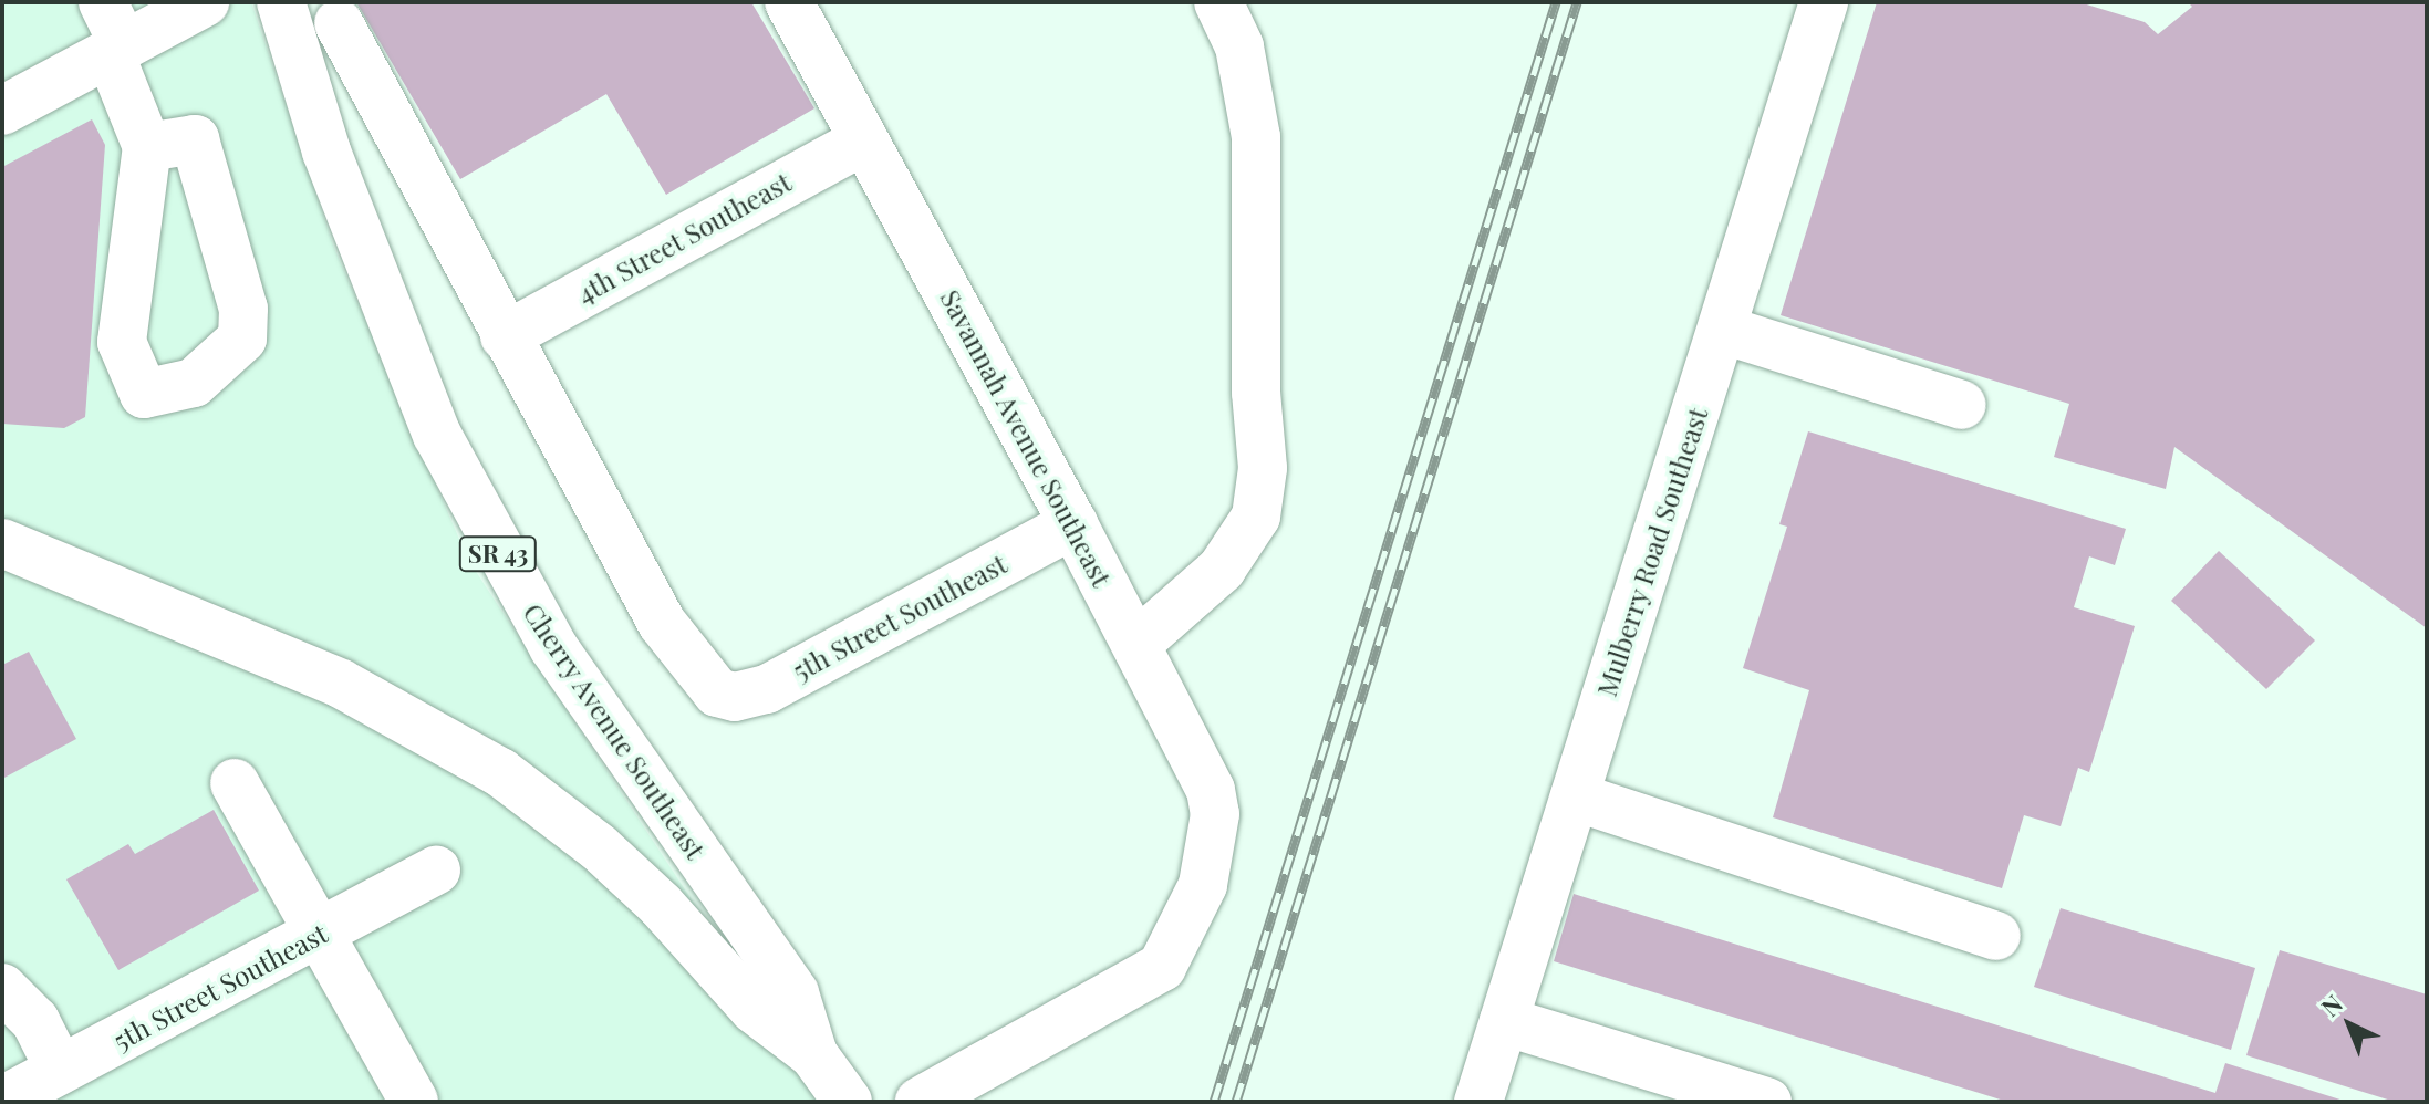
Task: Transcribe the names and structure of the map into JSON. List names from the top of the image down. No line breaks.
{"streets":{"street":["4th Street Southeast","Savannah Avenue Southeast","Mulberry Road Southeast","SR 43","5th Street Southeast","Cherry Avenue Southeast"]},"crossings":[["4th Street Southeast","Savannah Avenue Southeast"],["4th Street Southeast","5th Street Southeast"],["Savannah Avenue Southeast","5th Street Southeast"]],"north":"top left"}
